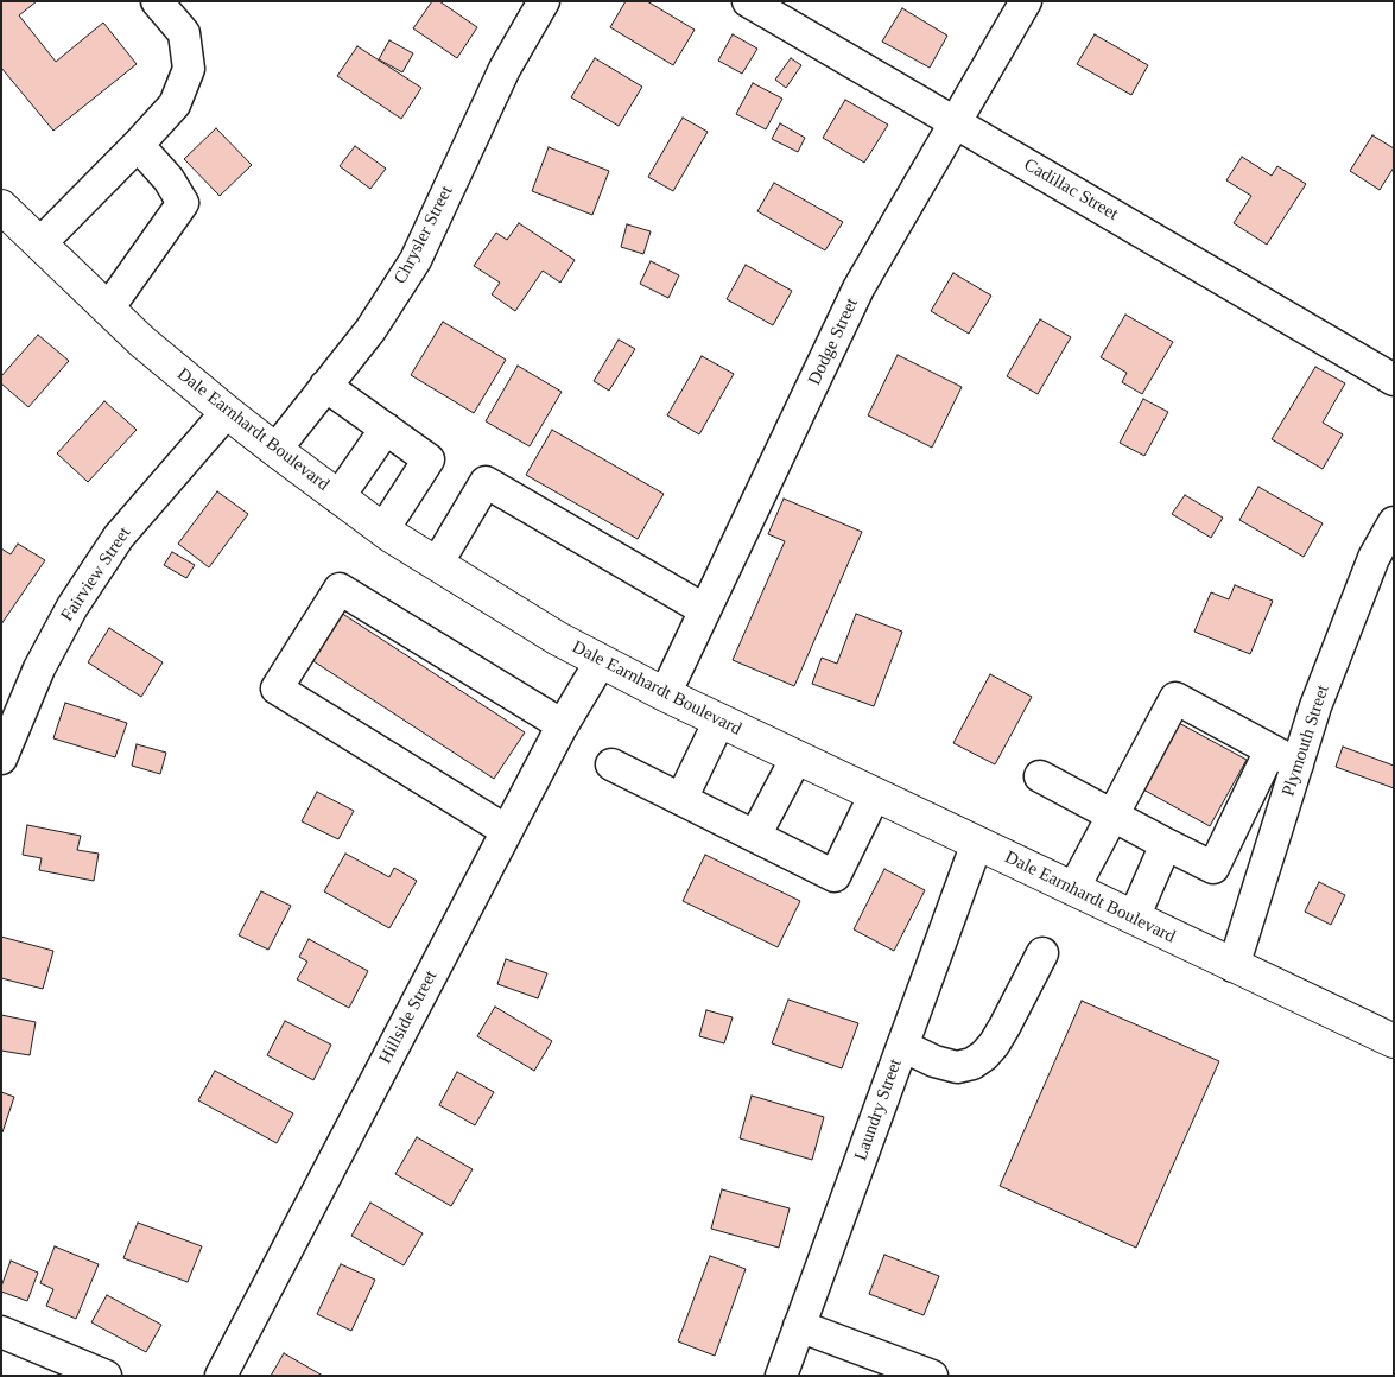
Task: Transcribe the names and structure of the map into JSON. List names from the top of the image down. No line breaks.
{"streets":{"main road":["Dale Earnhardt Boulevard"],"street":["Cadillac Street","Chrysler Street","Dodge Street","Fairview Street","Plymouth Street","Hillside Street","Laundry Street"]},"crossings":[["Cadillac Street","Dodge Street"],["Chrysler Street","Dale Earnhardt Boulevard"],["Dodge Street","Dale Earnhardt Boulevard"],["Dale Earnhardt Boulevard","Fairview Street"],["Dale Earnhardt Boulevard","Plymouth Street"],["Dale Earnhardt Boulevard","Hillside Street"],["Dale Earnhardt Boulevard","Laundry Street"]]}
